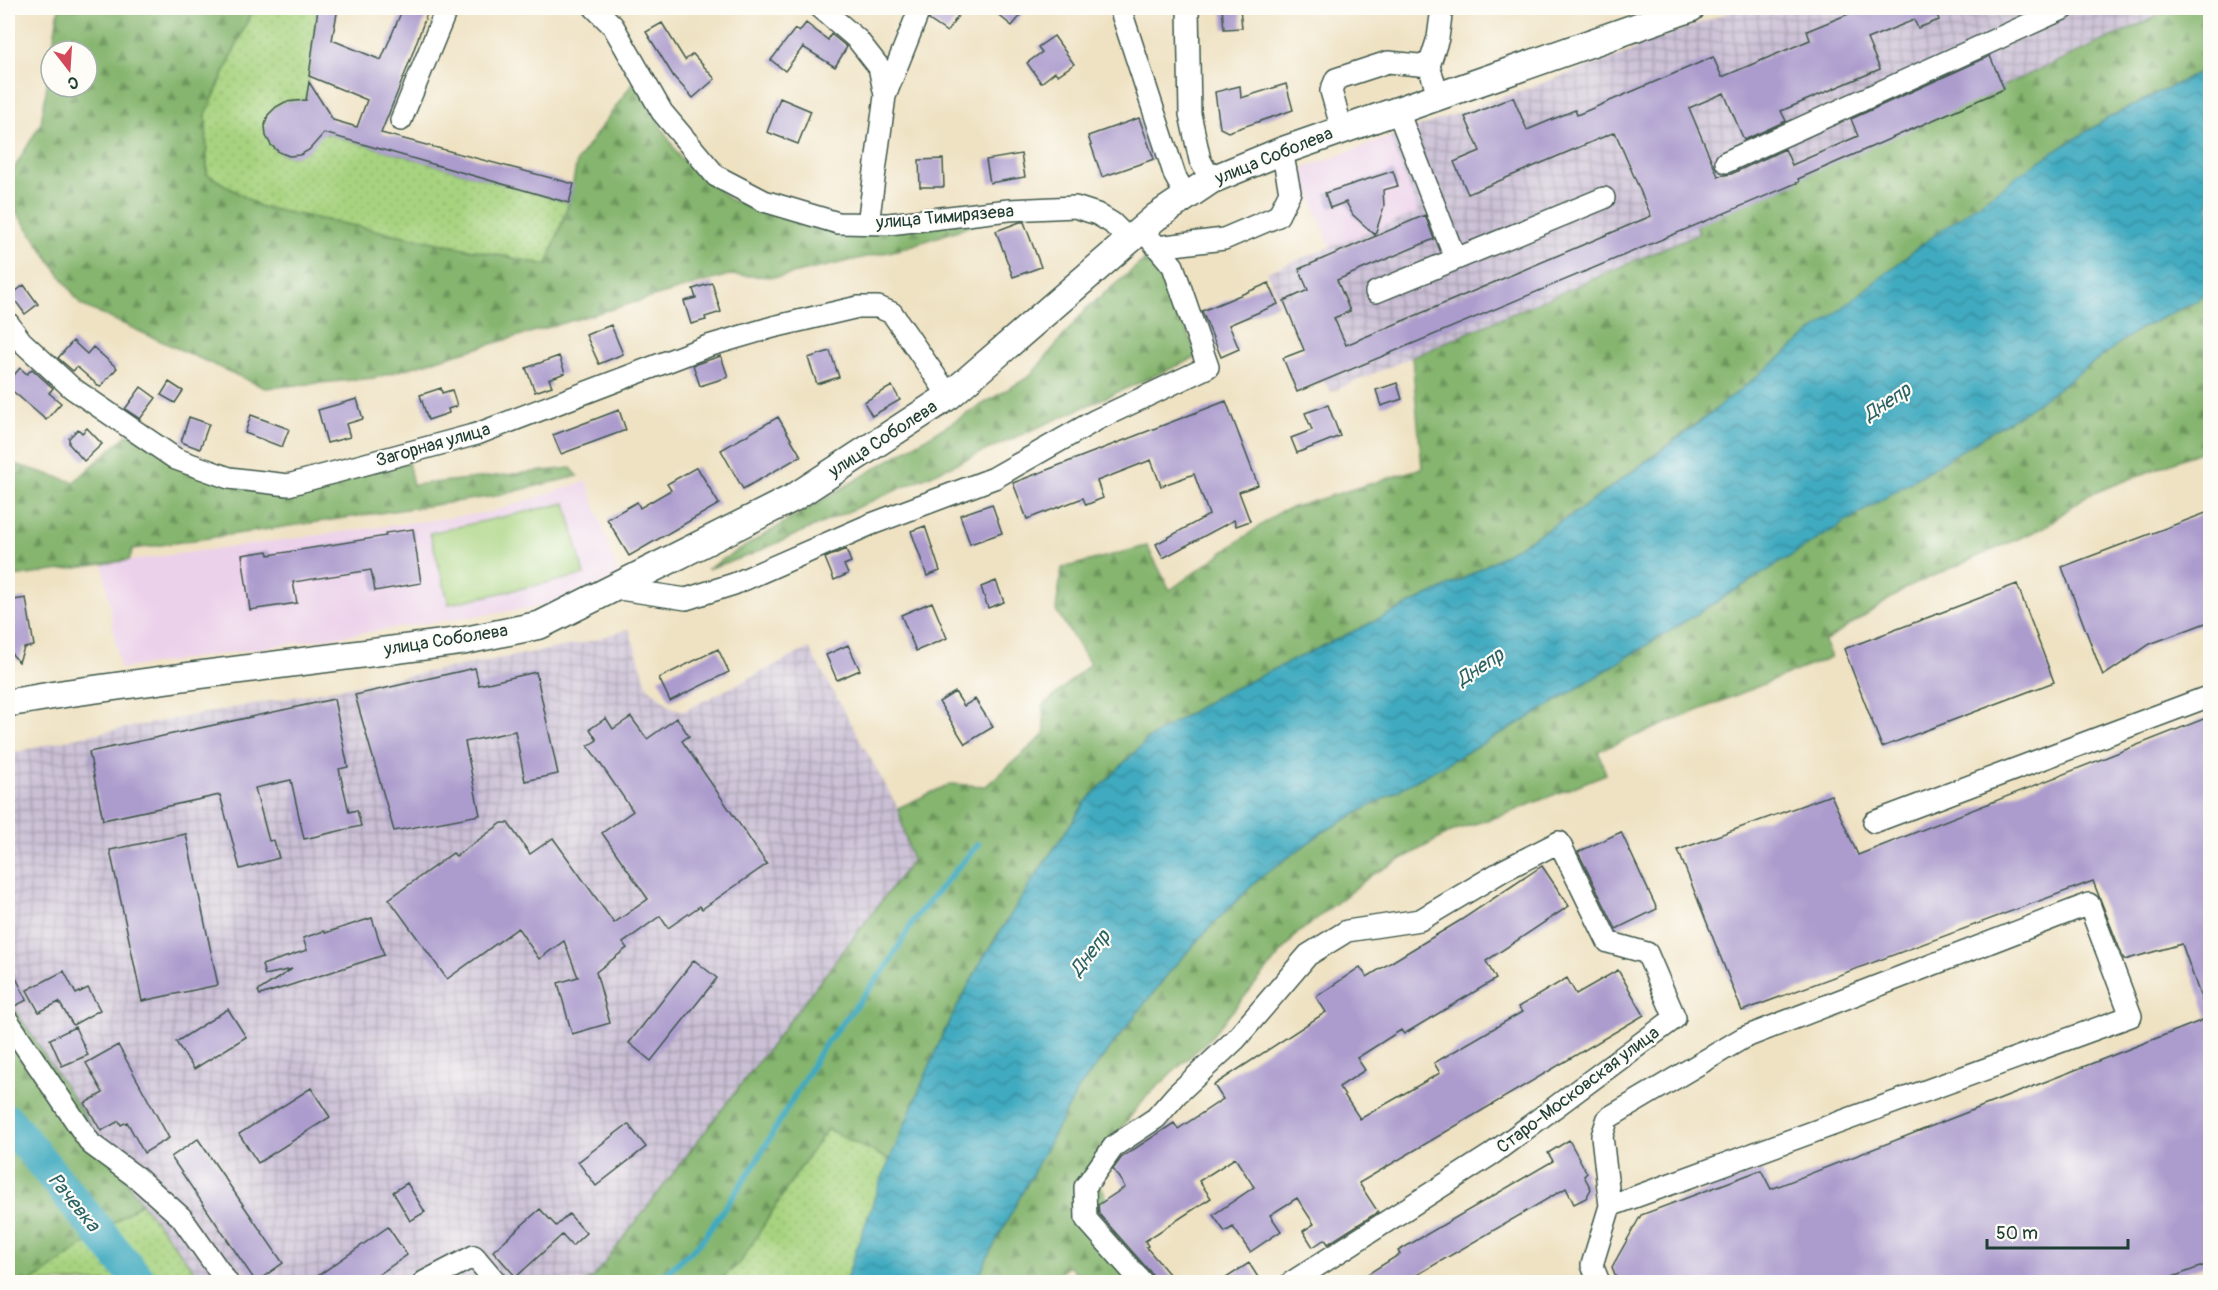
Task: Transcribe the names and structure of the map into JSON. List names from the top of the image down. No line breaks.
{"streets":{"main road":["улица Соболева"],"street":["улица Тимирязева","Загорная улица","Старо-Московская улица"]},"crossings":[["улица Соболева","улица Тимирязева"],["улица Соболева","Загорная улица"]],"water":["Днепр","Рачевка"],"scale_bar":"50 m","north":"bottom"}
